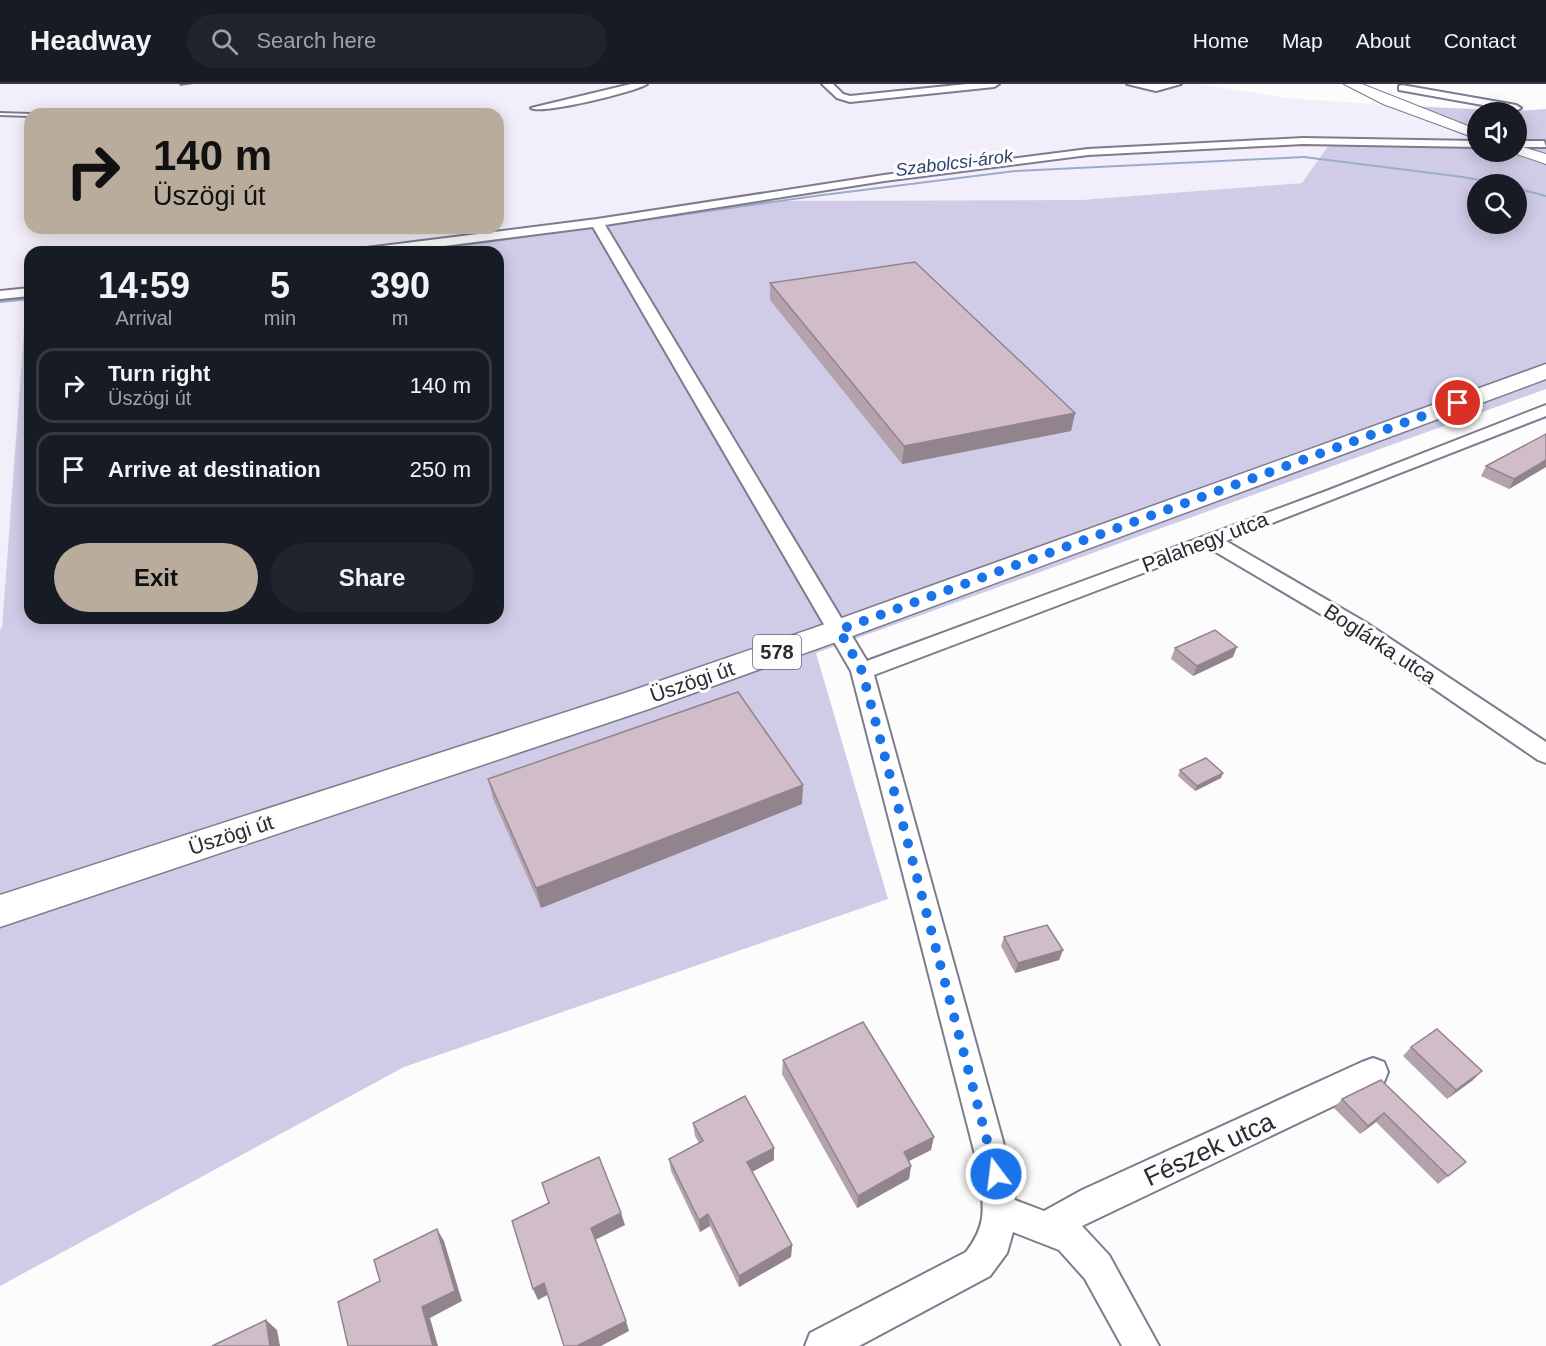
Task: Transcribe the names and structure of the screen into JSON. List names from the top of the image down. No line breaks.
{"streets":{"main road":["578","Üszögi út"],"street":["Palahegy utca","Boglárka utca","Fészek utca"]},"crossings":[["Palahegy utca","Boglárka utca"]],"water":["Szabolcsi-árok"],"page":{"header":"Headway","search":"Search here","nav":["Home","Map","About","Contact"],"turn":["140 m","Üszögi út"],"eta":["14:59","Arrival","5","min","390","m"],"list":[{"name":"Turn right","note":"Üszögi út","value":"140 m"},{"name":"Arrive at destination","value":"250 m"}],"buttons":["Exit","Share"]}}
